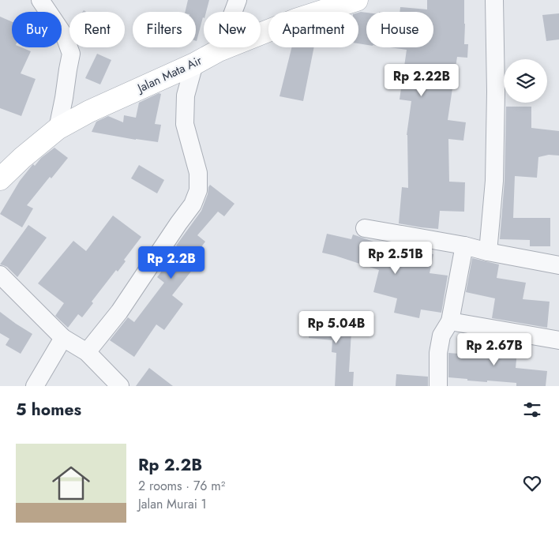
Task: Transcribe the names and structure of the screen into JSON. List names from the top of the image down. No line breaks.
{"streets":{"street":["Jalan Mata Air"]},"page":{"chip":["Buy","Rent","Filters","New","Apartment","House"],"price":["Rp 2.22B","Rp 2.51B","Rp 2.2B","Rp 5.04B","Rp 2.67B"],"heading":"5 homes","list":[{"name":"Rp 2.2B","note":"2 rooms · 76 m² · Jalan Murai 1"}]}}
